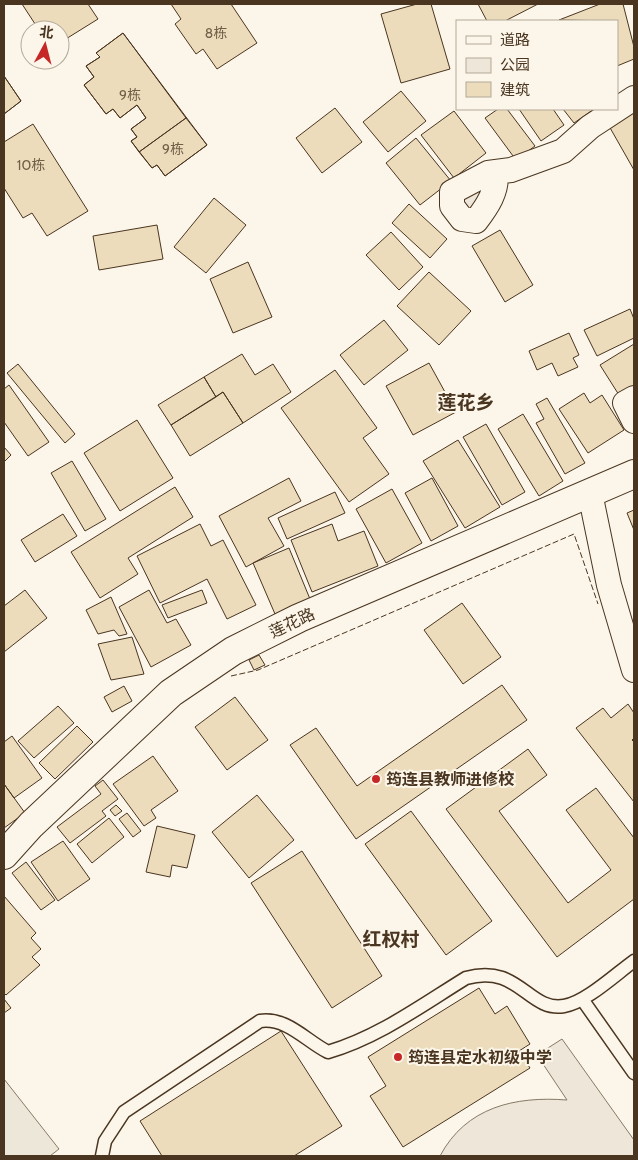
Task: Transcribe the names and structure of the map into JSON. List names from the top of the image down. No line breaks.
{"streets":{"main road":["莲花路"]},"districts":["莲花乡","红权村"],"places":["筠连县教师进修校","筠连县定水初级中学"],"house_numbers":["8栋","9栋","9栋","10栋"],"legend":["道路","公园","建筑"],"north":"top"}
